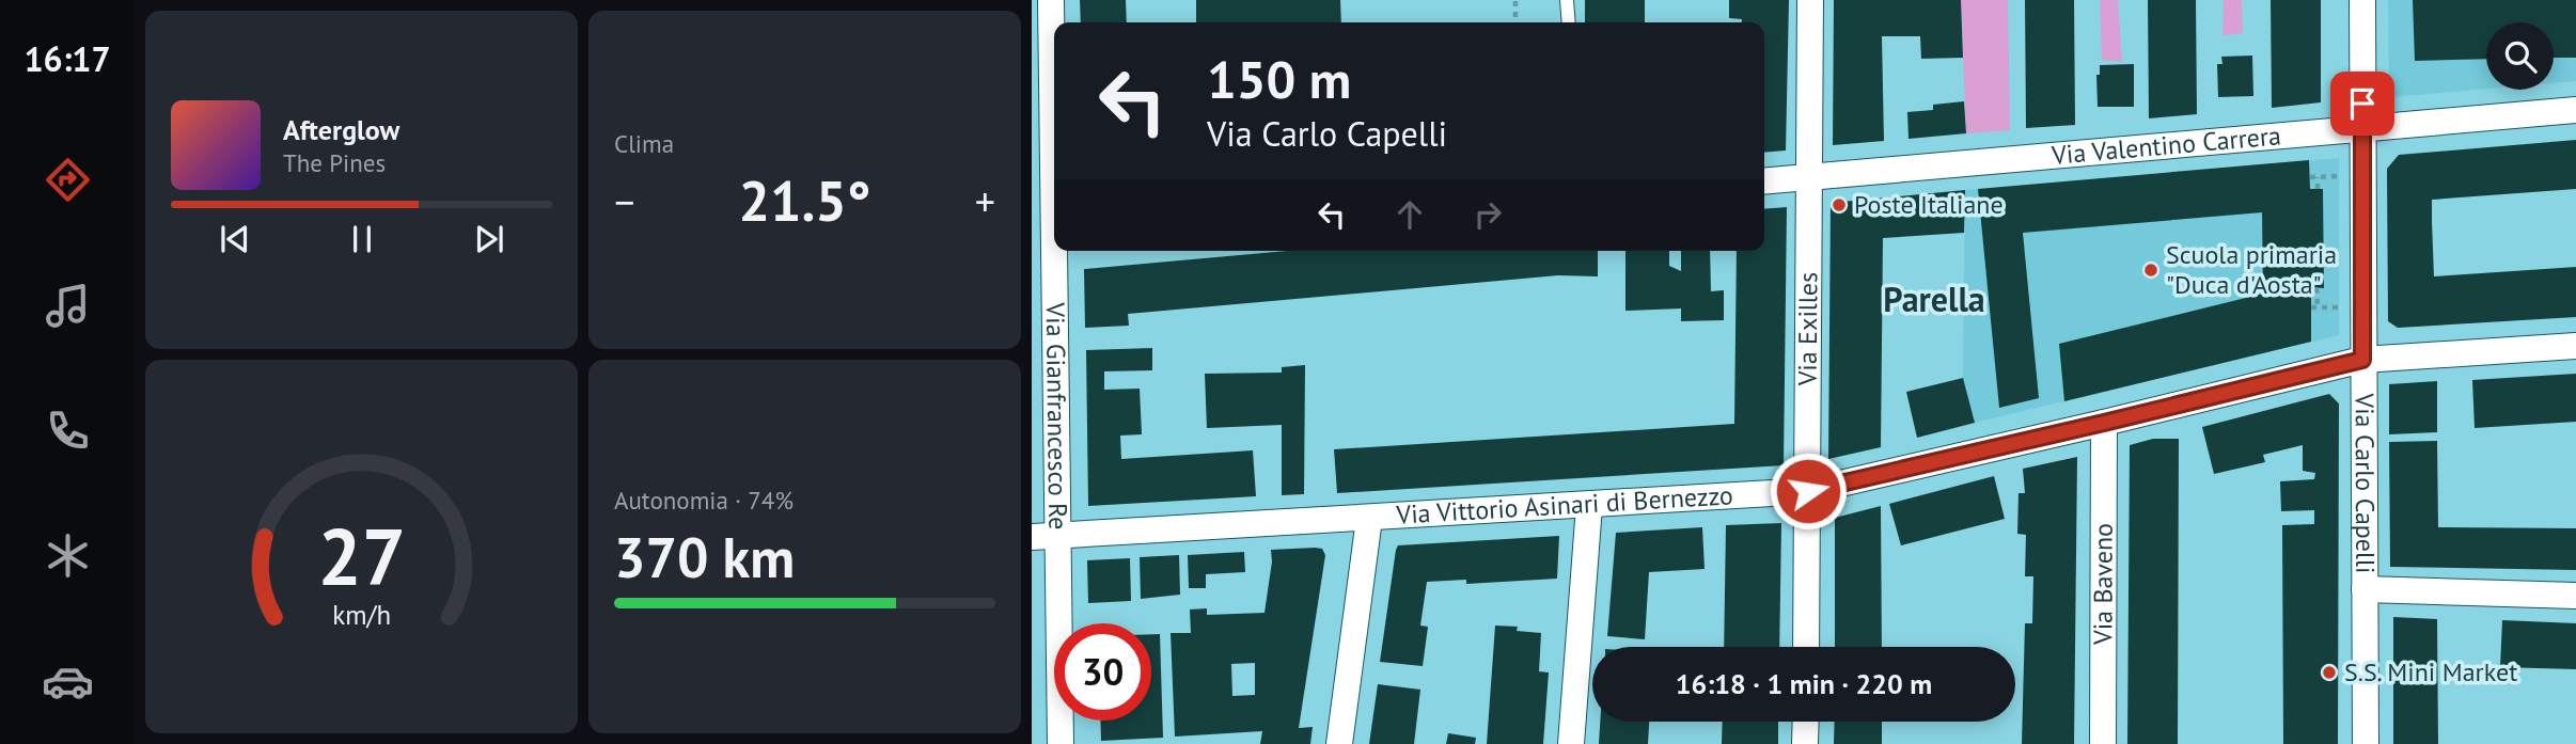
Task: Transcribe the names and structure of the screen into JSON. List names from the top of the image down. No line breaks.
{"streets":{"street":["Via Valentino Carrera","Via Exilles","Via Gianfrancesco Re","Via Carlo Capelli","Via Vittorio Asinari di Bernezzo","Via Baveno"]},"crossings":[["Via Valentino Carrera","Via Exilles"],["Via Valentino Carrera","Via Carlo Capelli"],["Via Exilles","Via Vittorio Asinari di Bernezzo"],["Via Gianfrancesco Re","Via Vittorio Asinari di Bernezzo"],["Via Carlo Capelli","Via Vittorio Asinari di Bernezzo"],["Via Vittorio Asinari di Bernezzo","Via Baveno"]],"districts":["Parella"],"places":["Poste Italiane","Scuola primaria \"Duca d'Aosta\"","S.S. Mini Market"],"page":{"tabs":"16:17","tile":["Clima",["Autonomia · 74%","370 km"]],"turn":["150 m","Via Carlo Capelli"],"song":["Afterglow","The Pines"],"heat":["−","21.5°","+"],"limit":"30","trip":"16:18 · 1 min · 220 m","gauge":["27","km/h"]}}
